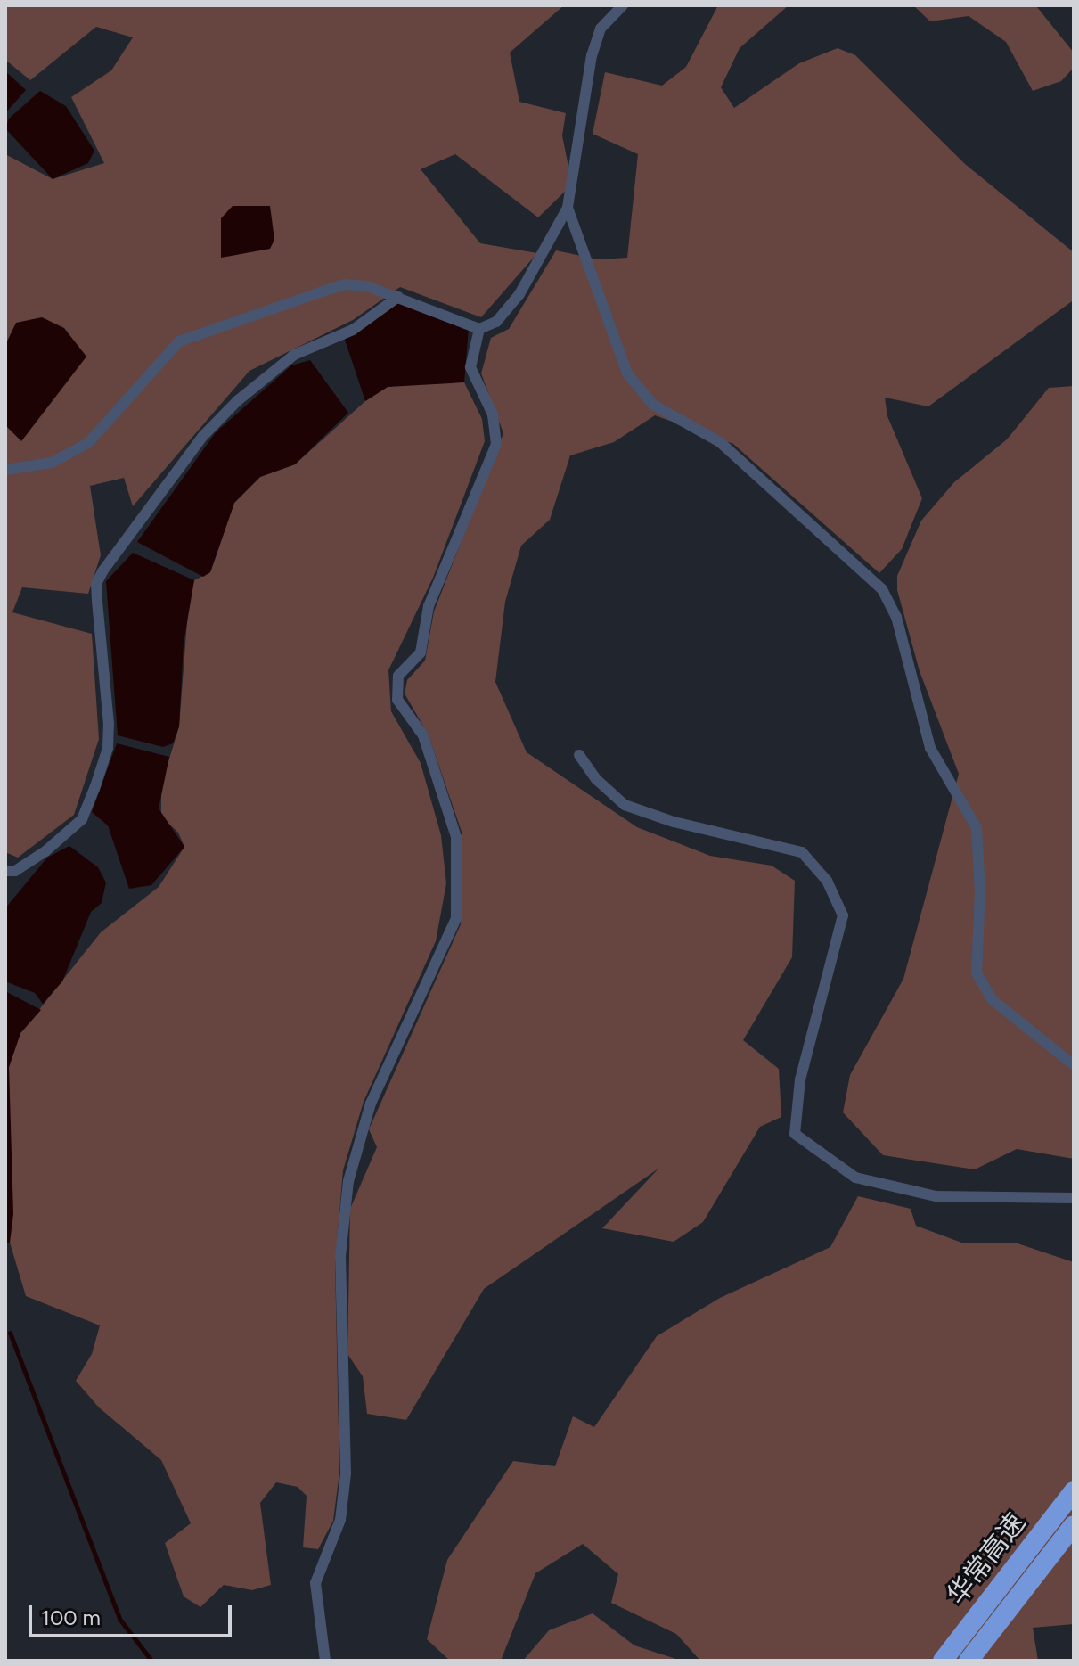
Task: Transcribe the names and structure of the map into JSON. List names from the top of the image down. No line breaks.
{"streets":{"highway":["华常高速"]},"scale_bar":"100 m"}
